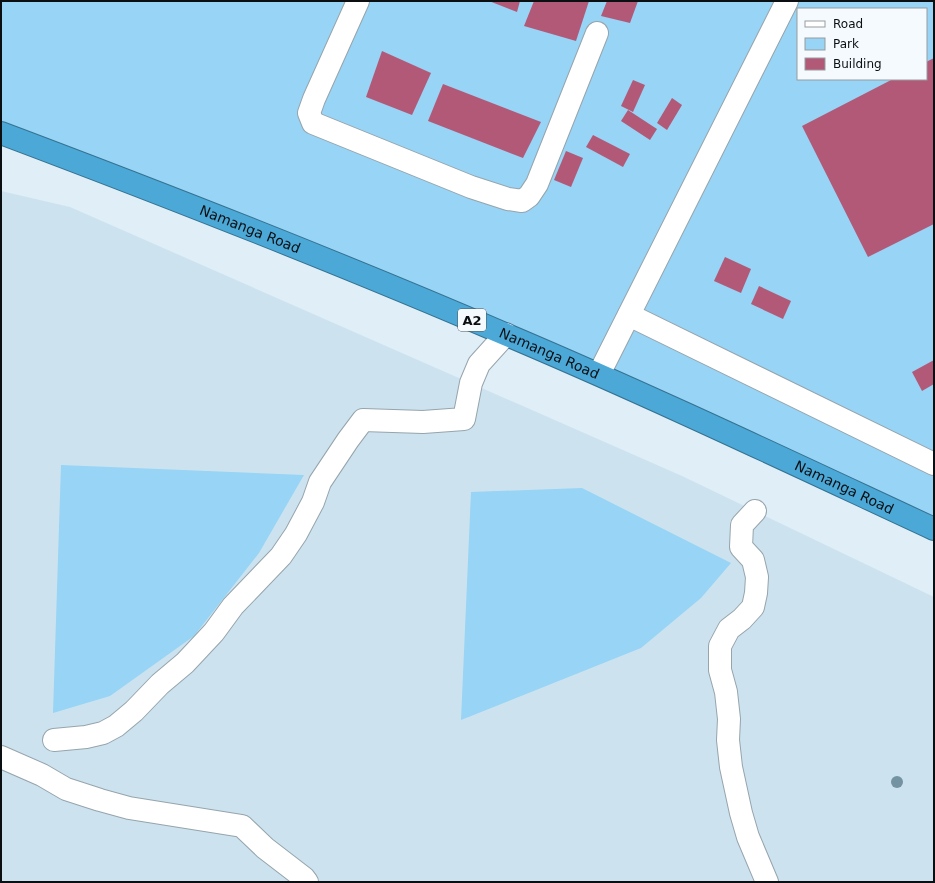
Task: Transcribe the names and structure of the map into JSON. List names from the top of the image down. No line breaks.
{"streets":{"highway":["Namanga Road","A2"]},"legend":["Road","Park","Building"]}
